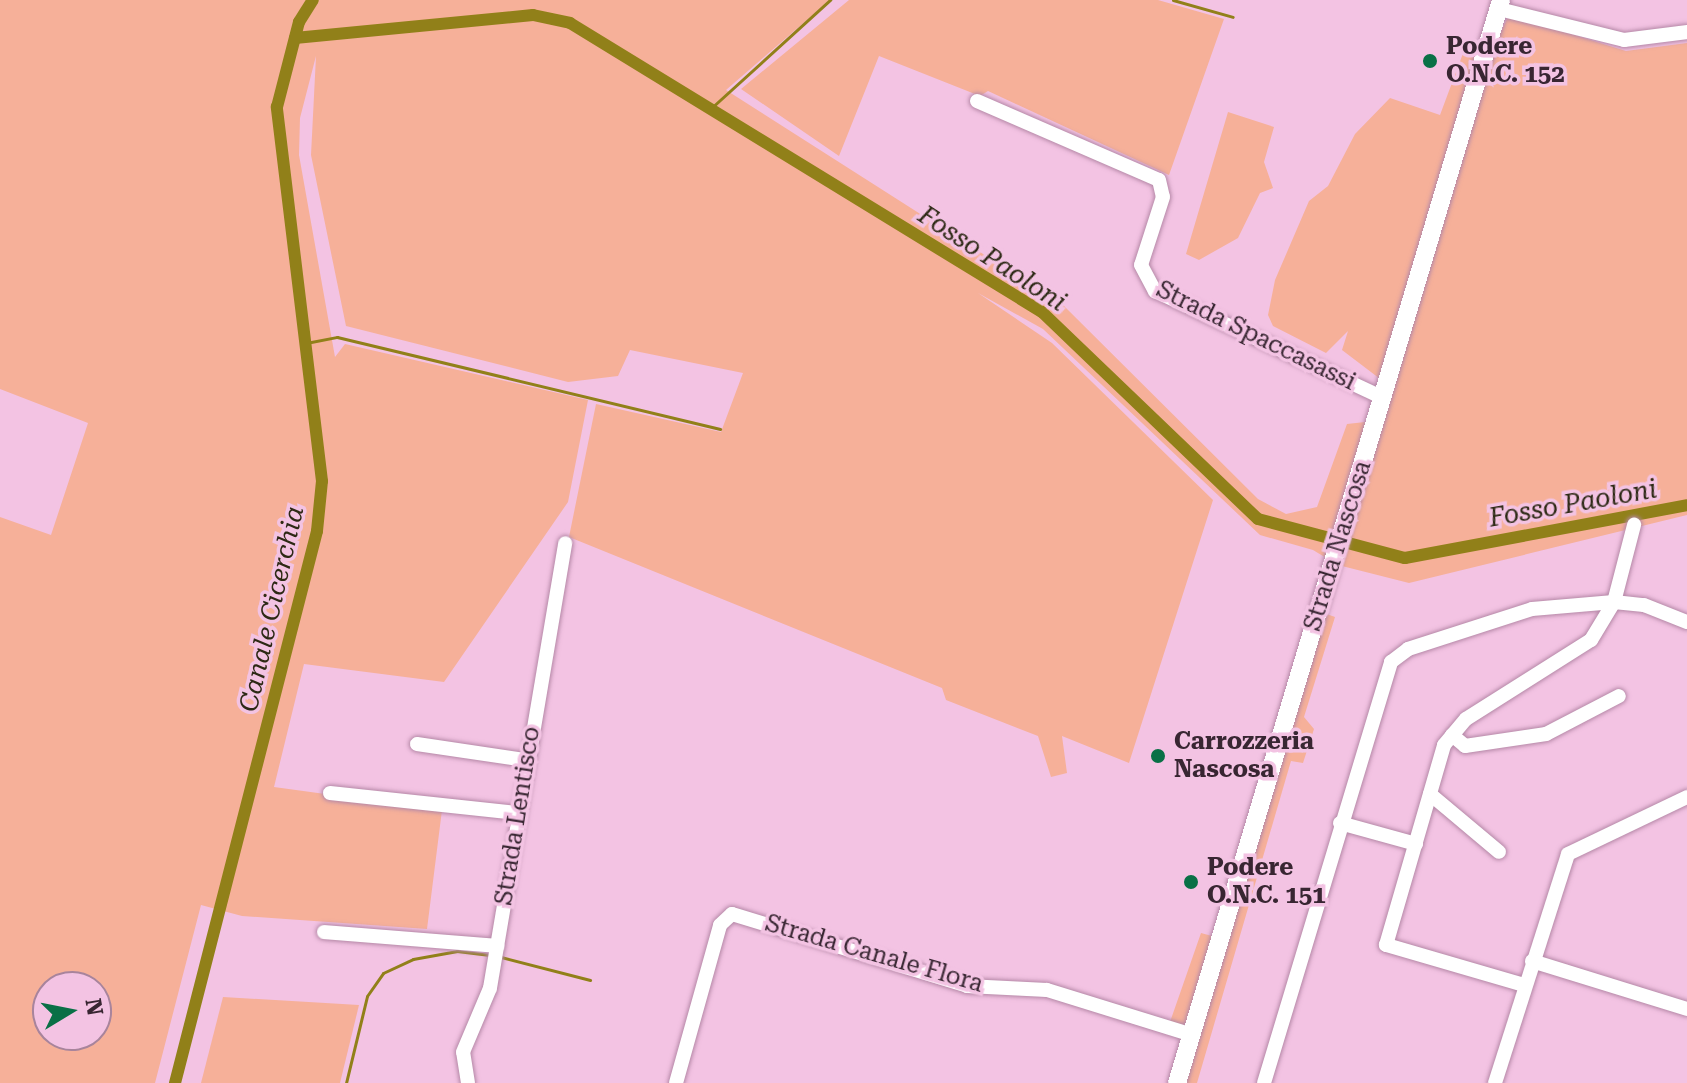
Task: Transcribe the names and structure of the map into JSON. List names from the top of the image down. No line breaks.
{"streets":{"street":["Strada Spaccasassi","Strada Nascosa","Strada Lentisco","Strada Canale Flora"]},"crossings":[["Strada Spaccasassi","Strada Nascosa"],["Strada Nascosa","Strada Canale Flora"]],"water":["Fosso Paoloni","Canale Cicerchia"],"places":["Podere O.N.C. 152","Carrozzeria Nascosa","Podere O.N.C. 151"],"north":"right"}
